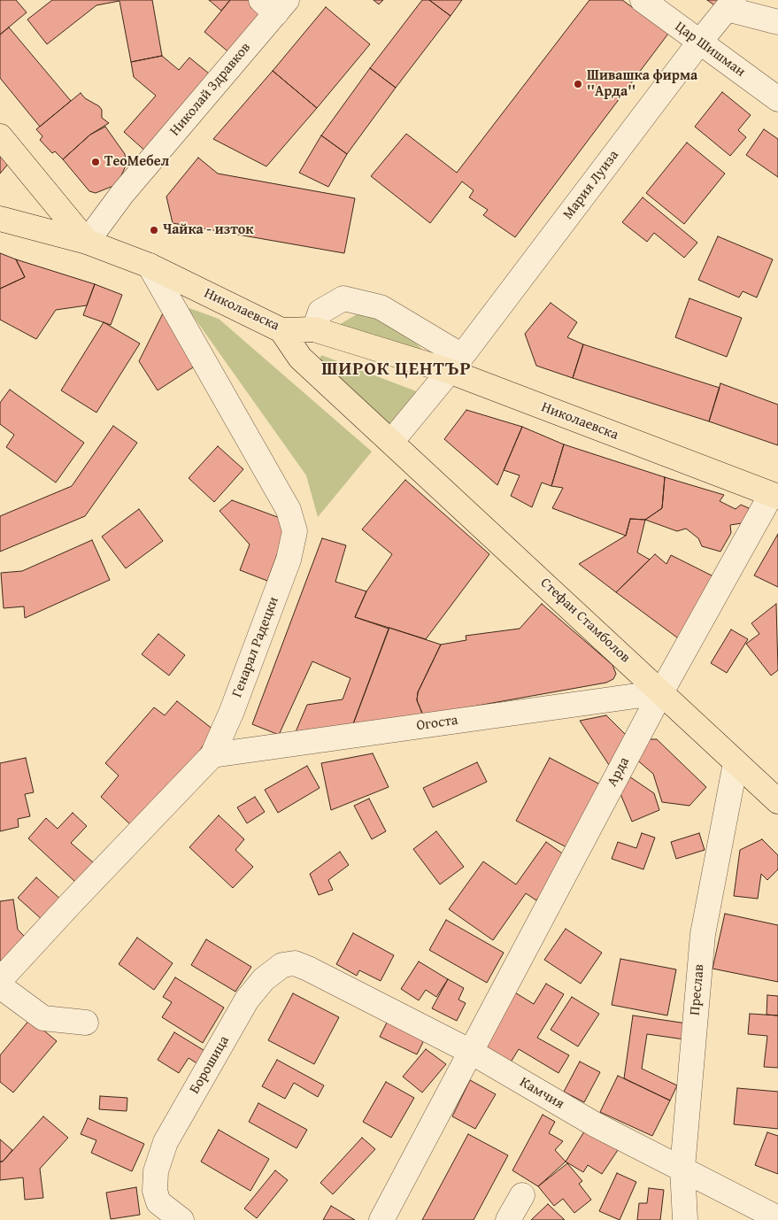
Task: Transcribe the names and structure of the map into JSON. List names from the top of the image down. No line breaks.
{"streets":{"main road":["Николаевска","Стефан Стамболов"],"street":["Цар Шишман","Николай Здравков","Мария Луиза","Генарал Радецки","Огоста","Арда","Преслав","Борошица","Камчия"]},"crossings":[["Цар Шишман","Мария Луиза"],["Николай Здравков","Николаевска"],["Мария Луиза","Николаевска"],["Николаевска","Стефан Стамболов"],["Николаевска","Генарал Радецки"],["Николаевска","Арда"],["Стефан Стамболов","Огоста"],["Стефан Стамболов","Арда"],["Стефан Стамболов","Преслав"],["Генарал Радецки","Огоста"],["Огоста","Арда"],["Арда","Камчия"],["Преслав","Камчия"],["Борошица","Камчия"]],"districts":["ШИРОК ЦЕНТЪР"],"places":["Шивашка фирма ''Арда''","ТеоМебел","Чайка - изток"]}
